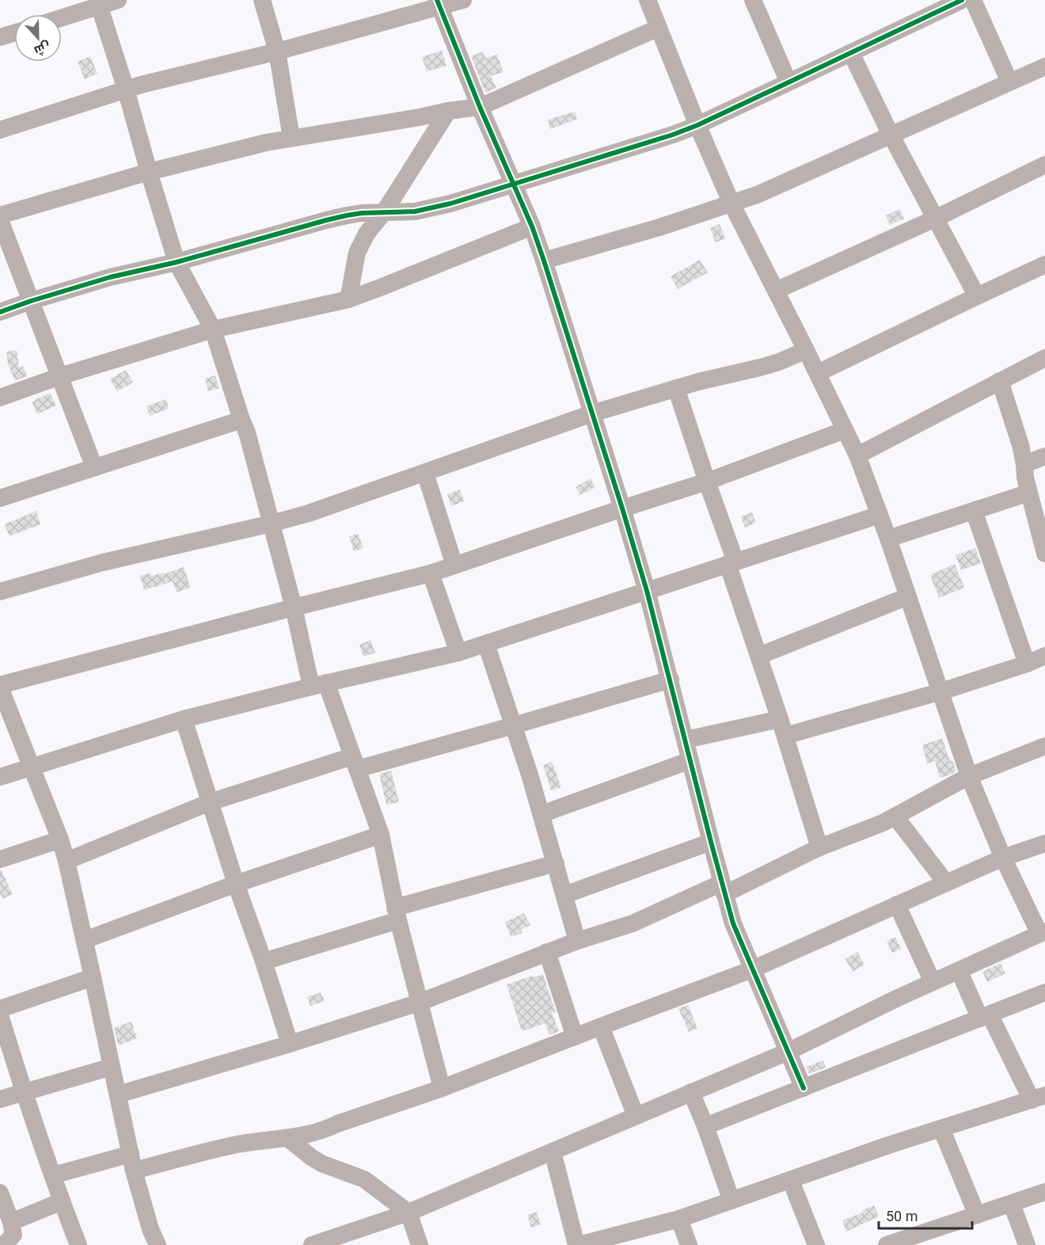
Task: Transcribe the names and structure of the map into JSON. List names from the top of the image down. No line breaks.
{"scale_bar":"50 m","north":"bottom"}
